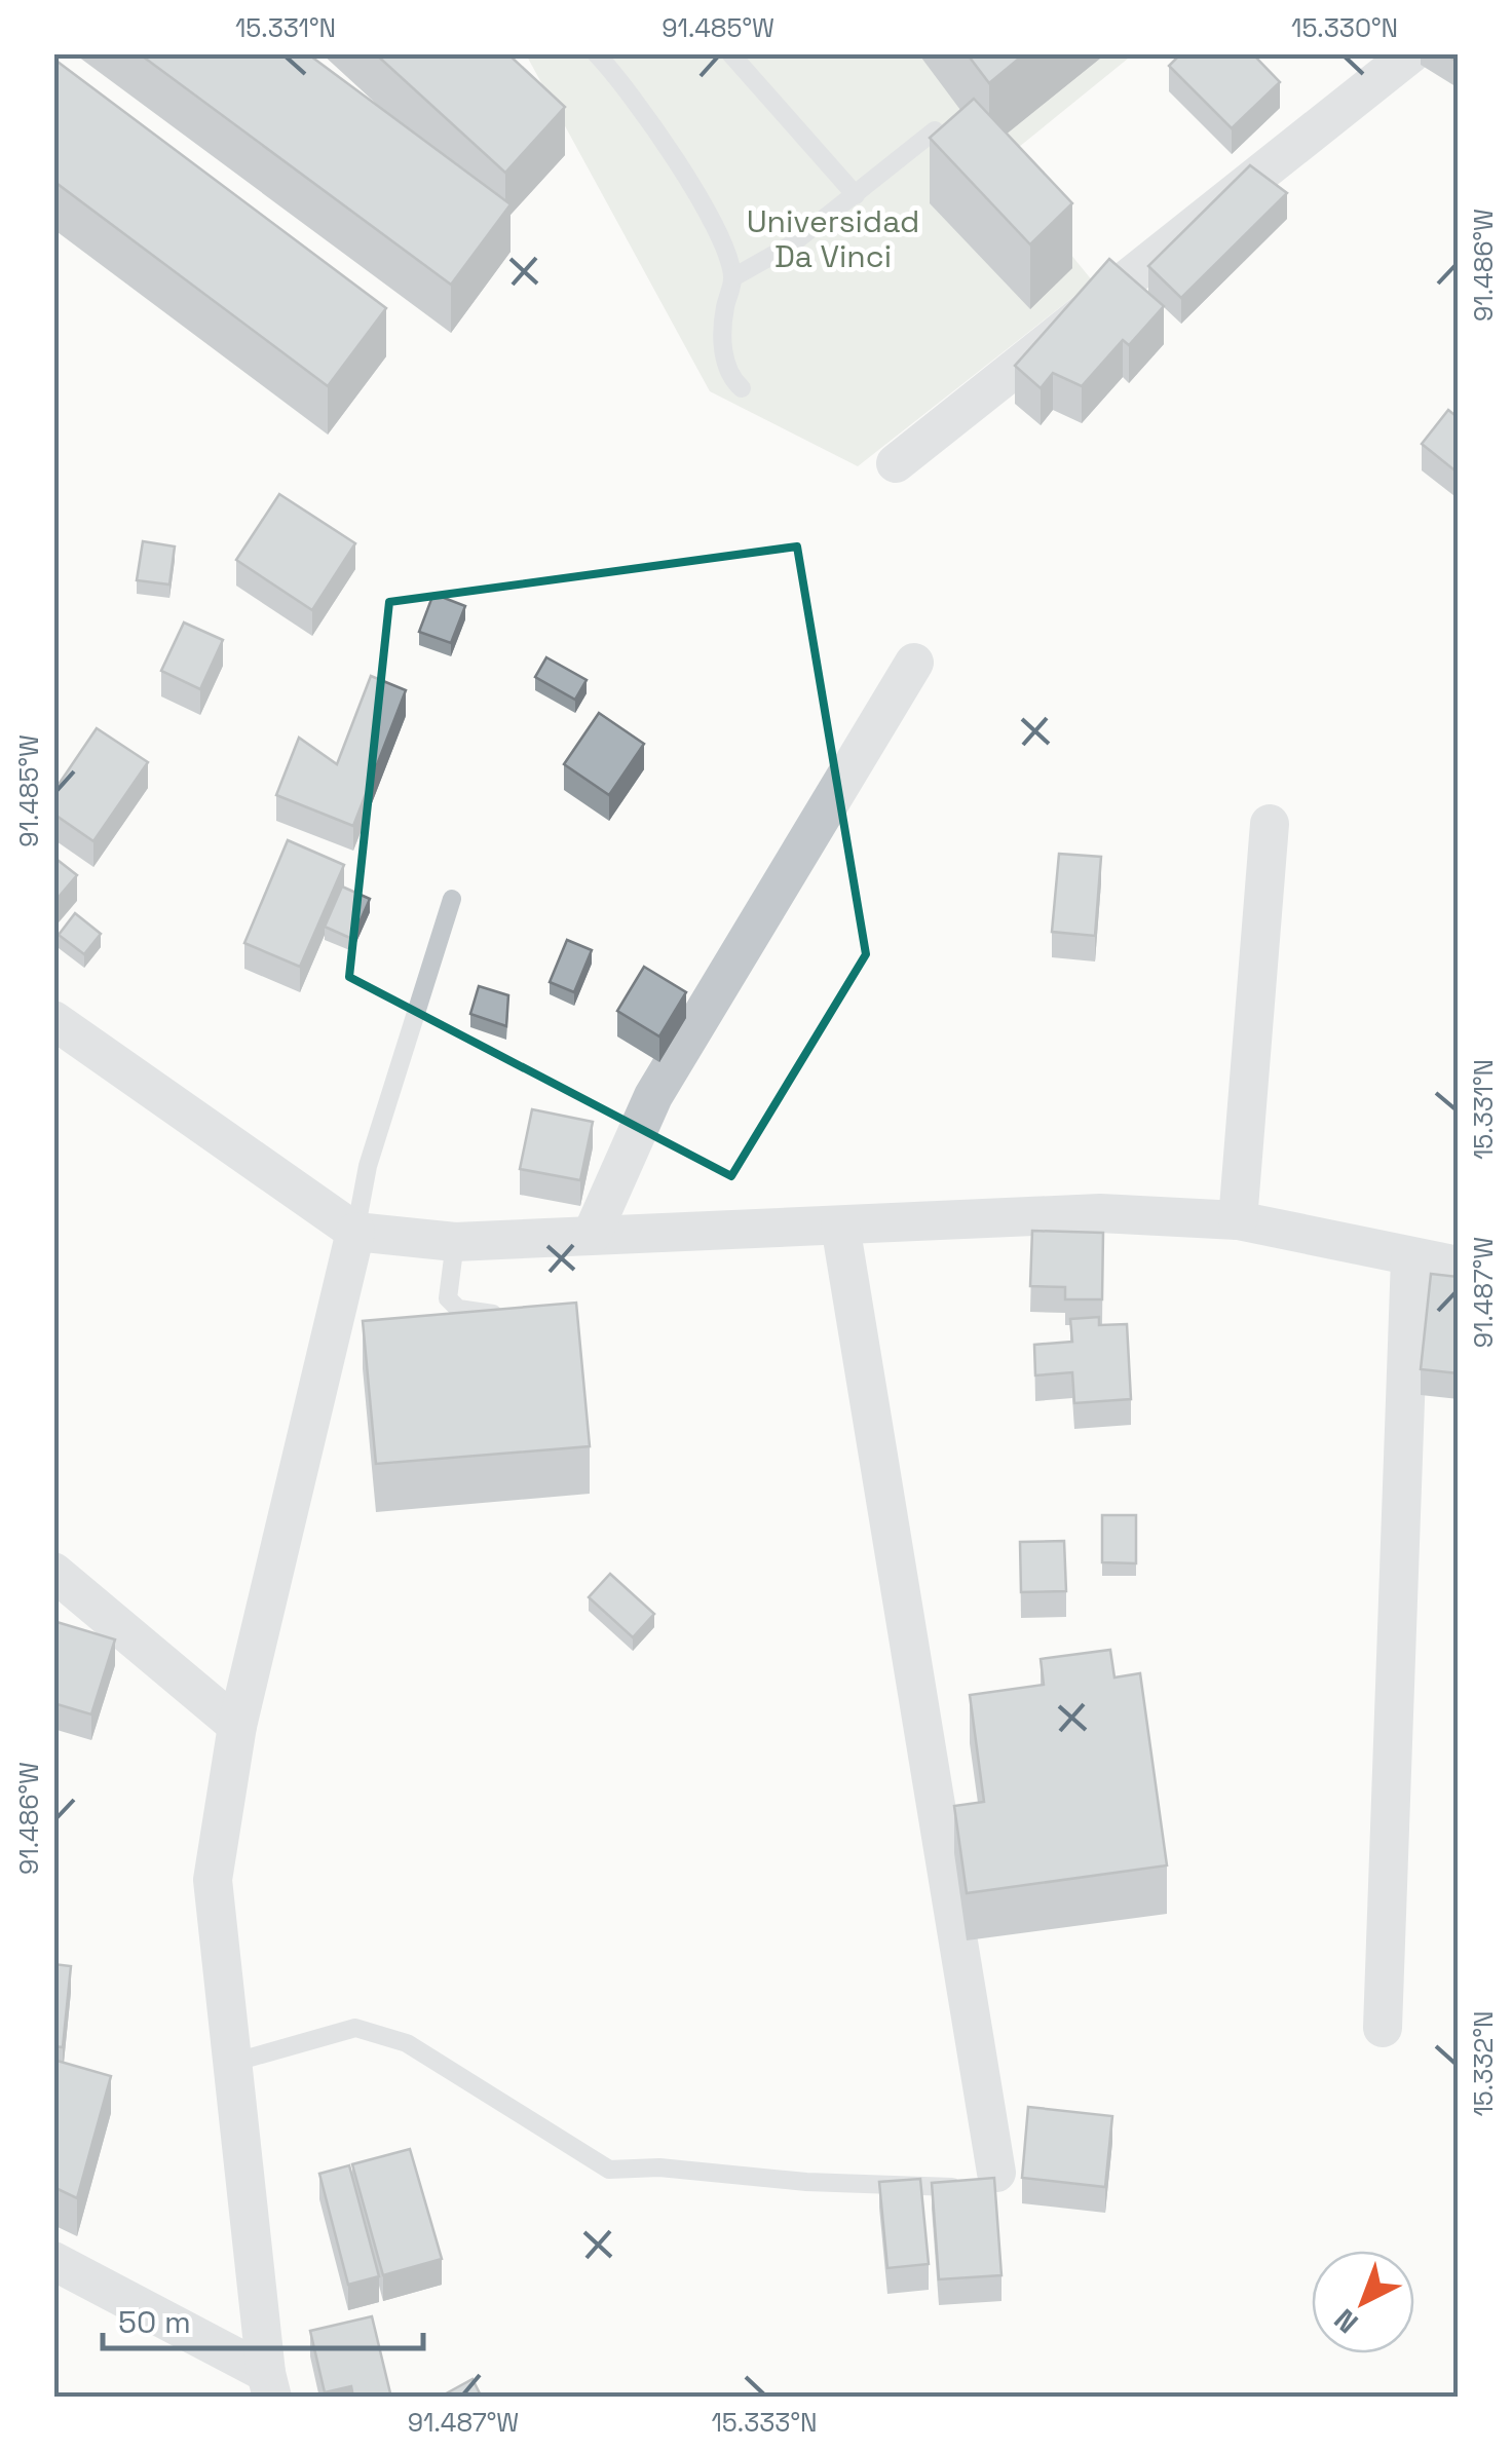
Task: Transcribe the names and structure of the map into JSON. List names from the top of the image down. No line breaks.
{"parks":["Universidad Da Vinci"],"scale_bar":"50 m","north":"bottom left","coordinates":["15.331°N","91.485°W","15.330°N","91.486°W","91.487°W","15.332°N","15.333°N"]}
